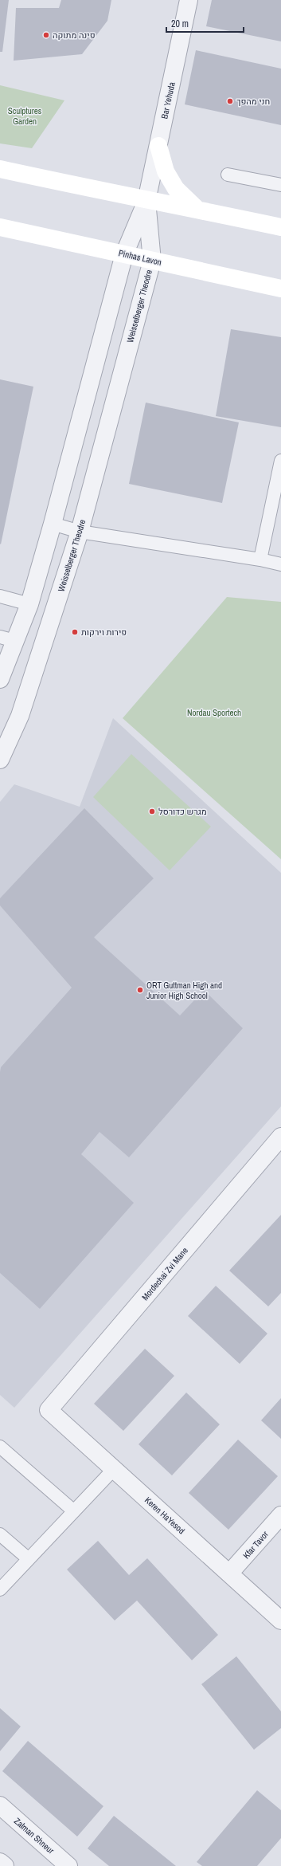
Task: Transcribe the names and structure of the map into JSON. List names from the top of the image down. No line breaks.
{"streets":{"main road":["Pinhas Lavon"],"street":["Bar Yehuda","Weisselberger Theodre","Mordechai Zvi Mane","Keren HaYesod","Kfar Tavor","Zalman Shneur"]},"crossings":[["Bar Yehuda","Weisselberger Theodre"],["Pinhas Lavon","Weisselberger Theodre"],["Mordechai Zvi Mane","Keren HaYesod"],["Keren HaYesod","Kfar Tavor"]],"parks":["Sculptures Garden","Nordau Sportech"],"places":["פינה מתוקה","חני מהפך","פירות וירקות","מגרש כדורסל","ORT Guttman High and Junior High School"],"scale_bar":"20 m"}
